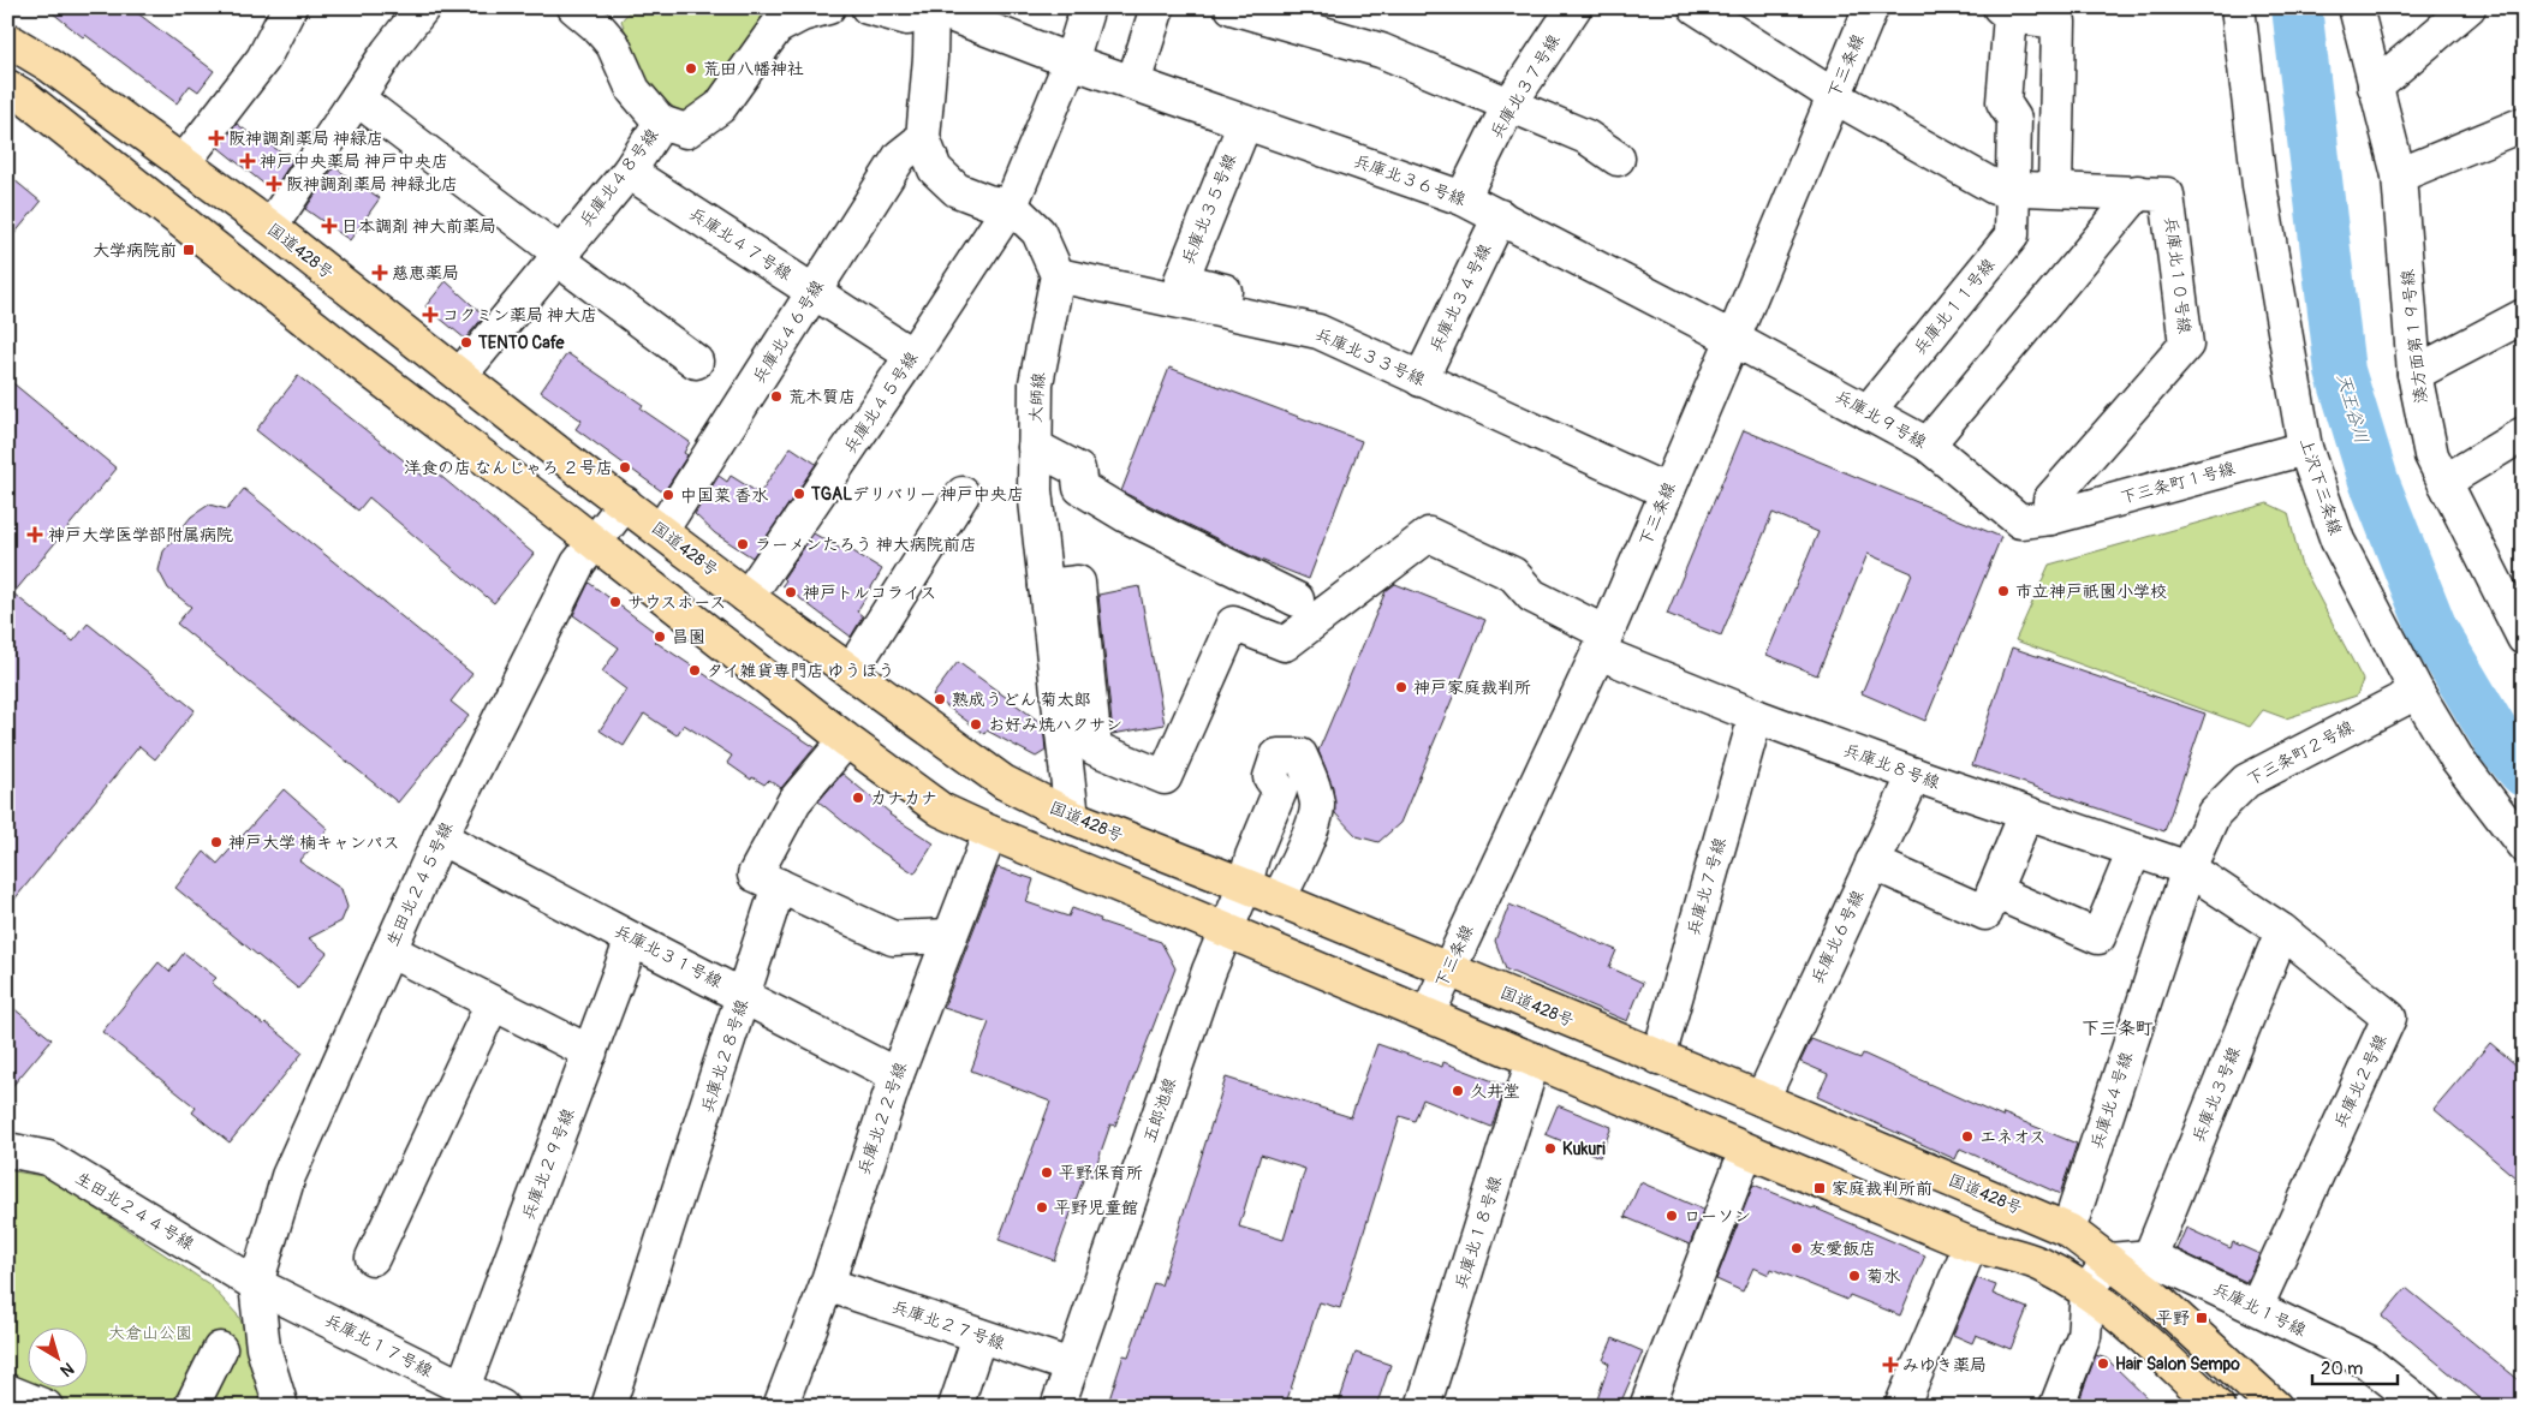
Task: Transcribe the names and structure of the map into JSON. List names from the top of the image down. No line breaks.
{"streets":{"highway":["国道428号"],"street":["下三条線","兵庫北３７号線","兵庫北４８号線","兵庫北３６号線","兵庫北３５号線","兵庫北４７号線","兵庫北１０号線","兵庫北３４号線","兵庫北１１号線","兵庫北４６号線","湊方面第１９号線","兵庫北３３号線","大師線","兵庫北４５号線","兵庫北９号線","下三条町１号線","上沢下三条線","下三条町２号線","兵庫北８号線","生田北２４５号線","兵庫北７号線","兵庫北６号線","兵庫北３１号線","兵庫北２８号線","兵庫北２号線","兵庫北３号線","兵庫北４号線","五郎池線","兵庫北２２号線","兵庫北２９号線","生田北２４４号線","兵庫北１８号線","兵庫北１号線","兵庫北２７号線","兵庫北１７号線"]},"crossings":[["下三条線","兵庫北３６号線"],["下三条線","国道428号"],["下三条線","兵庫北１０号線"],["下三条線","兵庫北３３号線"],["下三条線","兵庫北９号線"],["下三条線","兵庫北８号線"],["兵庫北３７号線","兵庫北３６号線"],["兵庫北４８号線","兵庫北４７号線"],["兵庫北４８号線","国道428号"],["兵庫北３６号線","兵庫北３５号線"],["兵庫北３６号線","兵庫北３４号線"],["兵庫北３６号線","兵庫北９号線"],["兵庫北３５号線","兵庫北３３号線"],["兵庫北４７号線","兵庫北４６号線"],["兵庫北４７号線","兵庫北４５号線"],["国道428号","兵庫北４６号線"],["国道428号","大師線"],["国道428号","兵庫北４５号線"],["国道428号","生田北２４５号線"],["国道428号","兵庫北７号線"],["国道428号","兵庫北６号線"],["国道428号","兵庫北４号線"],["国道428号","五郎池線"],["兵庫北１０号線","兵庫北１１号線"],["兵庫北１０号線","兵庫北９号線"],["兵庫北１０号線","下三条町１号線"],["兵庫北３４号線","兵庫北３３号線"],["兵庫北１１号線","兵庫北９号線"],["兵庫北３３号線","大師線"],["大師線","兵庫北８号線"],["兵庫北９号線","下三条町１号線"],["下三条町１号線","上沢下三条線"],["上沢下三条線","下三条町２号線"],["下三条町２号線","兵庫北８号線"],["下三条町２号線","兵庫北２号線"],["下三条町２号線","兵庫北４号線"],["兵庫北８号線","兵庫北７号線"],["兵庫北８号線","兵庫北６号線"],["兵庫北８号線","兵庫北２号線"],["兵庫北８号線","兵庫北４号線"],["生田北２４５号線","兵庫北３１号線"],["生田北２４５号線","生田北２４４号線"],["生田北２４５号線","兵庫北１７号線"],["兵庫北３１号線","兵庫北２８号線"],["兵庫北３１号線","兵庫北２２号線"],["兵庫北３１号線","兵庫北２９号線"],["兵庫北２号線","兵庫北３号線"],["兵庫北２号線","兵庫北４号線"],["兵庫北２号線","兵庫北１号線"],["兵庫北３号線","兵庫北１号線"],["五郎池線","兵庫北２７号線"],["兵庫北２２号線","兵庫北２７号線"],["兵庫北２９号線","兵庫北１７号線"],["生田北２４４号線","兵庫北１７号線"]],"districts":["下三条町"],"water":["天王谷川"],"parks":["大倉山公園"],"places":{"other":["荒田八幡神社","TENTO Cafe","荒木質店","洋食の店 なんじゃろ ２号店","TGALデリバリー 神戸中央店","中国菜 香水","ラーメンたろう 神大病院前店","市立神戸祇園小学校","神戸トルコライス","サウスホース","昌園","タイ雑貨専門店 ゆうほう","神戸家庭裁判所","熟成うどん 菊太郎","お好み焼ハクサン","カナカナ","神戸大学 楠キャンパス","久井堂","エネオス","Kukuri","平野保育所","平野児童館","ローソン","友愛飯店","菊水","Hair Salon Sempo"],"health":["阪神調剤薬局 神緑店","神戸中央薬局 神戸中央店","阪神調剤薬局 神緑北店","日本調剤 神大前薬局","慈恵薬局","コクミン薬局 神大店","神戸大学医学部附属病院","みゆき薬局"],"transit":["大学病院前","家庭裁判所前","平野"]},"scale_bar":"20 m","north":"bottom right"}
